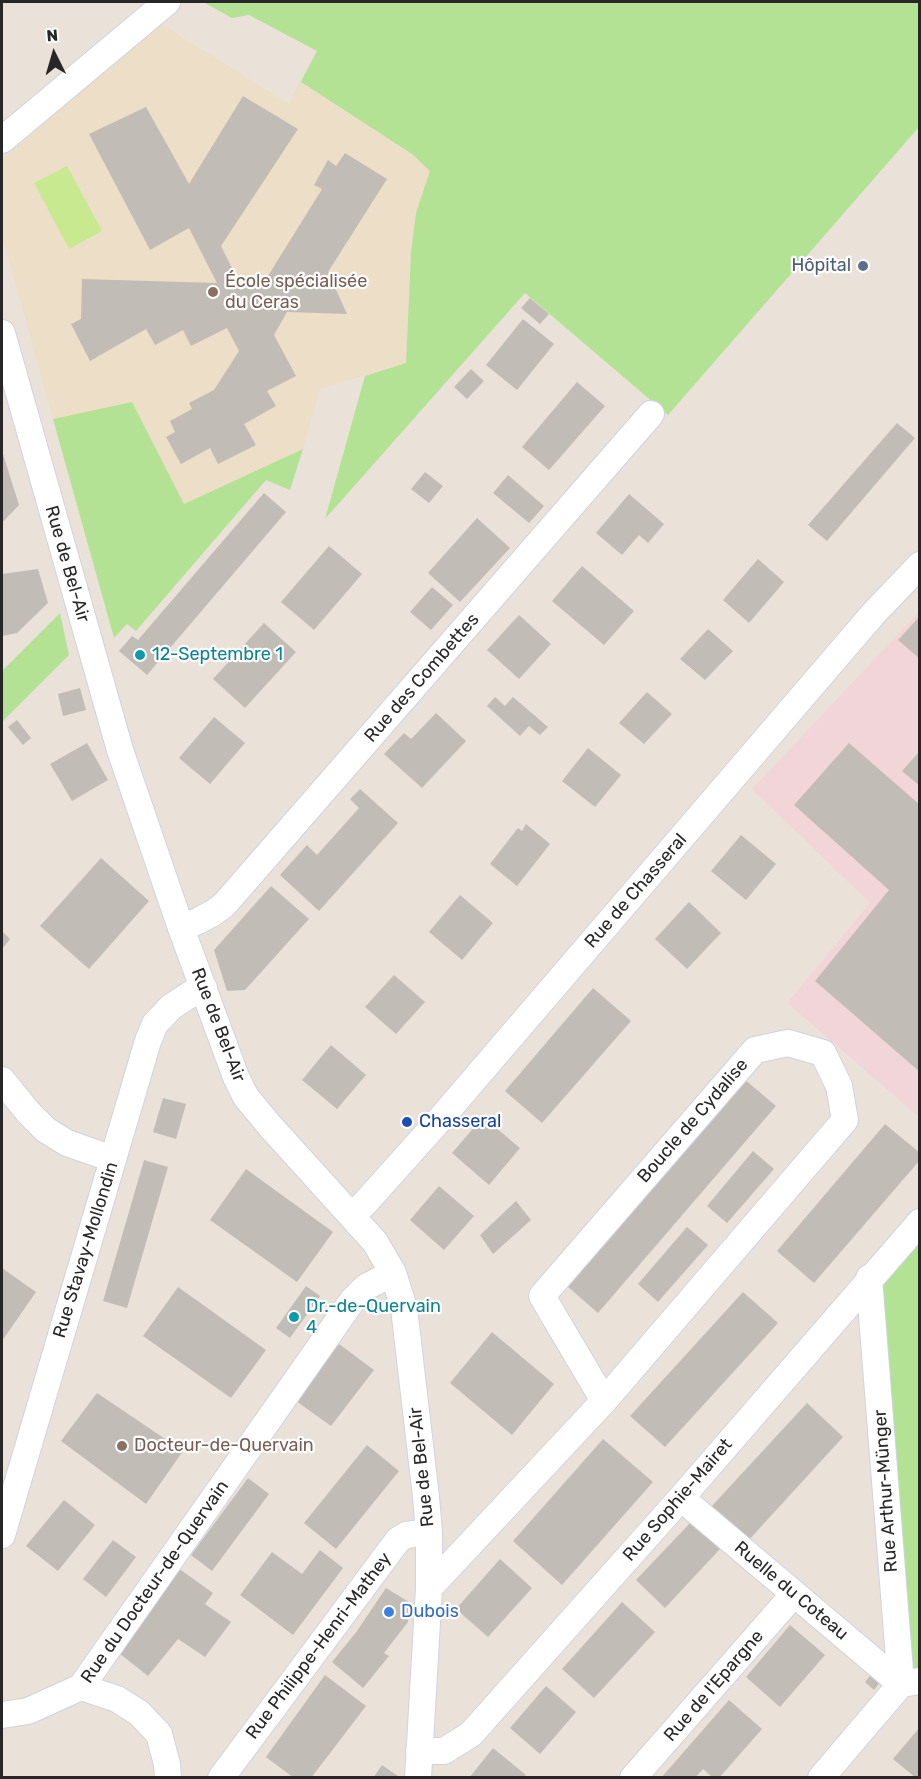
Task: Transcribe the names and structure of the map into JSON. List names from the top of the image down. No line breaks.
{"streets":{"street":["Rue de Bel-Air","Rue des Combettes","Rue de Chasseral","Boucle de Cydalise","Rue Stavay-Mollondin","Rue Arthur-Münger","Rue Sophie-Mairet","Rue du Docteur-de-Quervain","Ruelle du Coteau","Rue Philippe-Henri-Mathey","Rue de l'Epargne"]},"crossings":[["Rue de Bel-Air","Rue des Combettes"],["Rue de Bel-Air","Rue de Chasseral"],["Rue de Bel-Air","Boucle de Cydalise"],["Rue de Bel-Air","Rue Stavay-Mollondin"],["Rue de Bel-Air","Rue Sophie-Mairet"],["Rue de Bel-Air","Rue du Docteur-de-Quervain"],["Rue de Bel-Air","Rue Philippe-Henri-Mathey"],["Rue Arthur-Münger","Rue Sophie-Mairet"],["Rue Arthur-Münger","Ruelle du Coteau"],["Rue Sophie-Mairet","Ruelle du Coteau"],["Ruelle du Coteau","Rue de l'Epargne"]],"places":["Hôpital","École spécialisée du Ceras","12-Septembre 1","Chasseral","Dr.-de-Quervain 4","Docteur-de-Quervain","Dubois"],"north":"top"}
